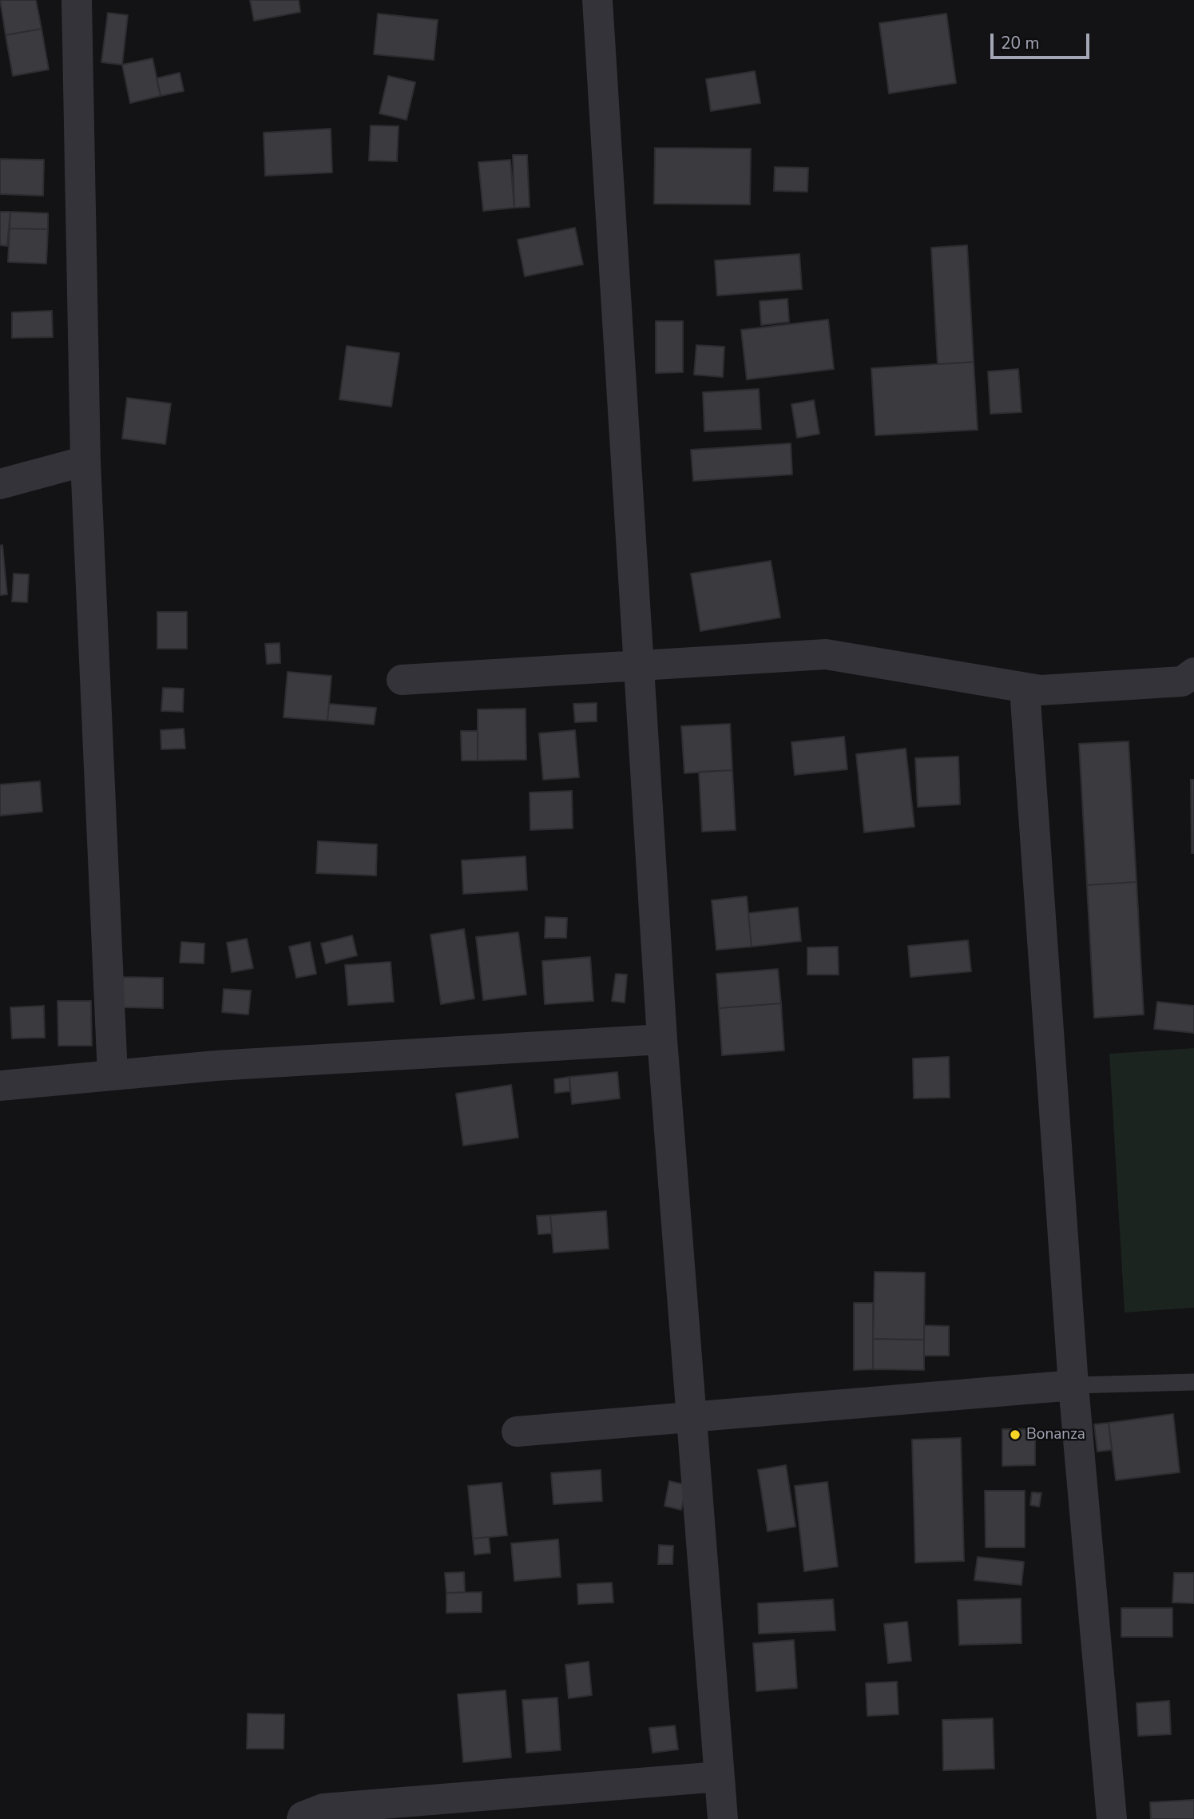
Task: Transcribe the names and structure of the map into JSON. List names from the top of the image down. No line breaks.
{"places":["Bonanza"],"scale_bar":"20 m"}
